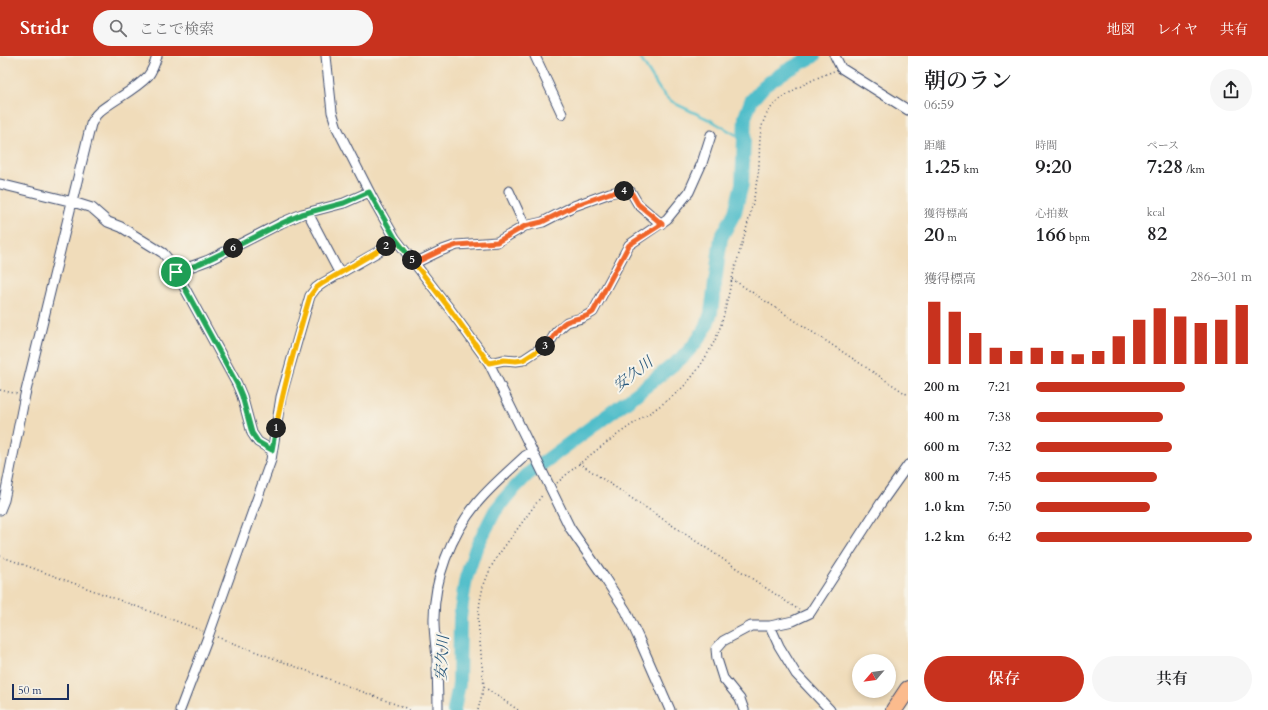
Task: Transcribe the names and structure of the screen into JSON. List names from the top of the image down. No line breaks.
{"water":["安久川"],"scale_bar":"50 m","north":"bottom left","page":{"header":"Stridr","search":"ここで検索","nav":["地図","レイヤ","共有"],"heading":["朝のラン","06:59"],"stats":[["距離","1.25 km"],["時間","9:20"],["ペース","7:28 /km"],["獲得標高","20 m"],["心拍数","166 bpm"],["kcal","82"]],"pins":["4","2","6","5","3","1"],"chart":["獲得標高","286–301 m"],"list":[{"name":"200 m","note":"7:21"},{"name":"400 m","note":"7:38"},{"name":"600 m","note":"7:32"},{"name":"800 m","note":"7:45"},{"name":"1.0 km","note":"7:50"},{"name":"1.2 km","note":"6:42"}],"buttons":["保存","共有"],"scale":"50 m"}}
